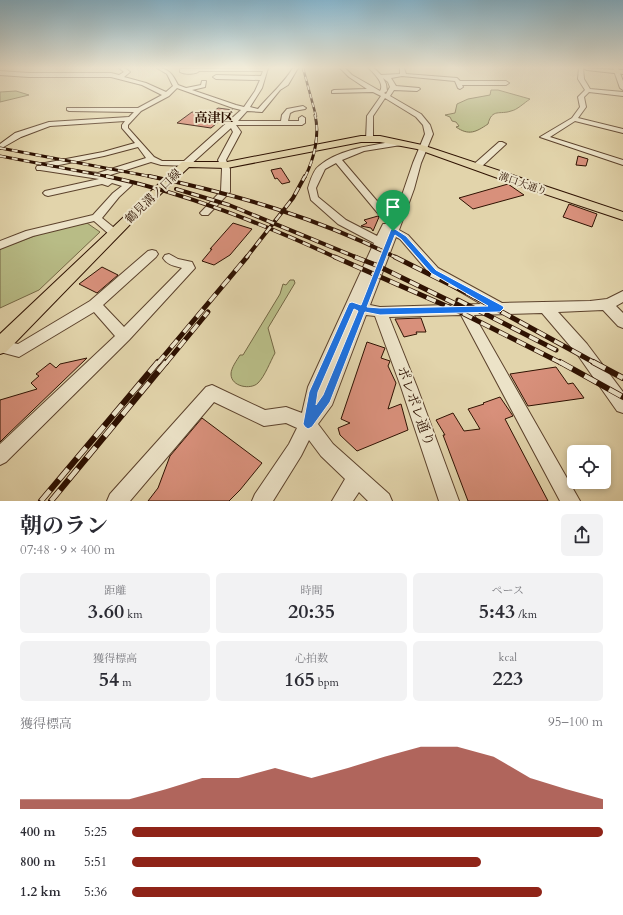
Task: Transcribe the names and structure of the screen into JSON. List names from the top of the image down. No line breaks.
{"streets":{"main road":["溝口大通り","鶴見溝ノ口線"],"street":["ポレポレ通り"]},"crossings":[["溝口大通り","鶴見溝ノ口線"]],"districts":["高津区"],"page":{"heading":["朝のラン","07:48 · 9 × 400 m"],"stats":[["距離","3.60 km"],["時間","20:35"],["ペース","5:43 /km"],["獲得標高","54 m"],["心拍数","165 bpm"],["kcal","223"]],"chart":["獲得標高","95–100 m"],"list":[{"name":"400 m","note":"5:25"},{"name":"800 m","note":"5:51"},{"name":"1.2 km","note":"5:36"}]}}
